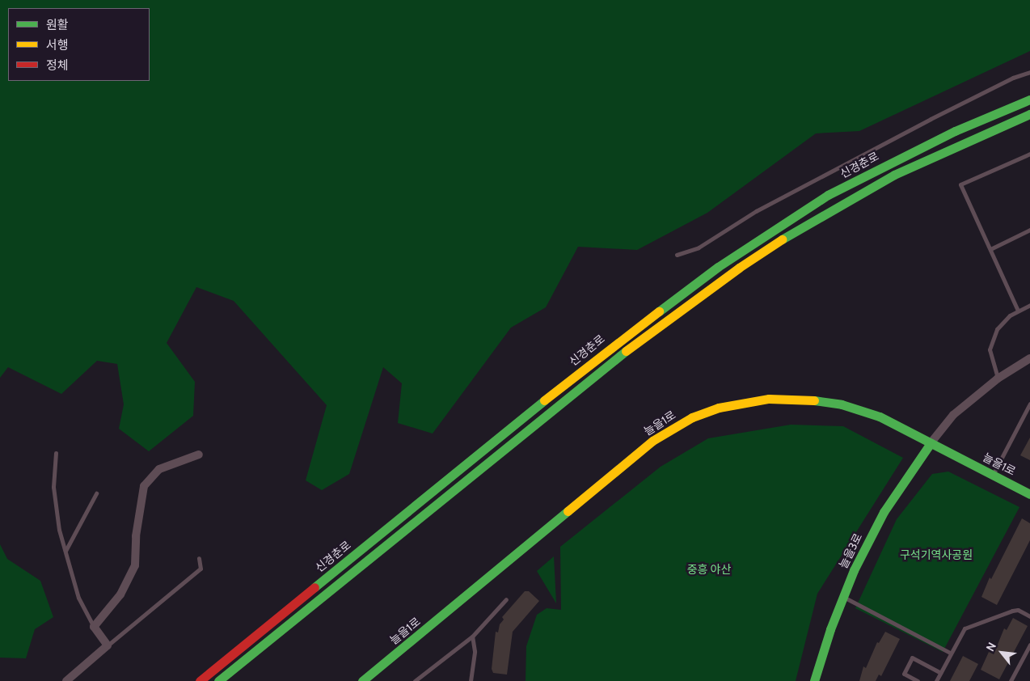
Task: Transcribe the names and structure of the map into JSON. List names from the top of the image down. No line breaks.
{"streets":{"main road":["신경춘로","늘을1로","늘을3로"]},"crossings":[["늘을1로","늘을3로"]],"parks":["구석기역사공원","중흥 야산"],"legend":["원활","서행","정체"],"north":"top left"}
